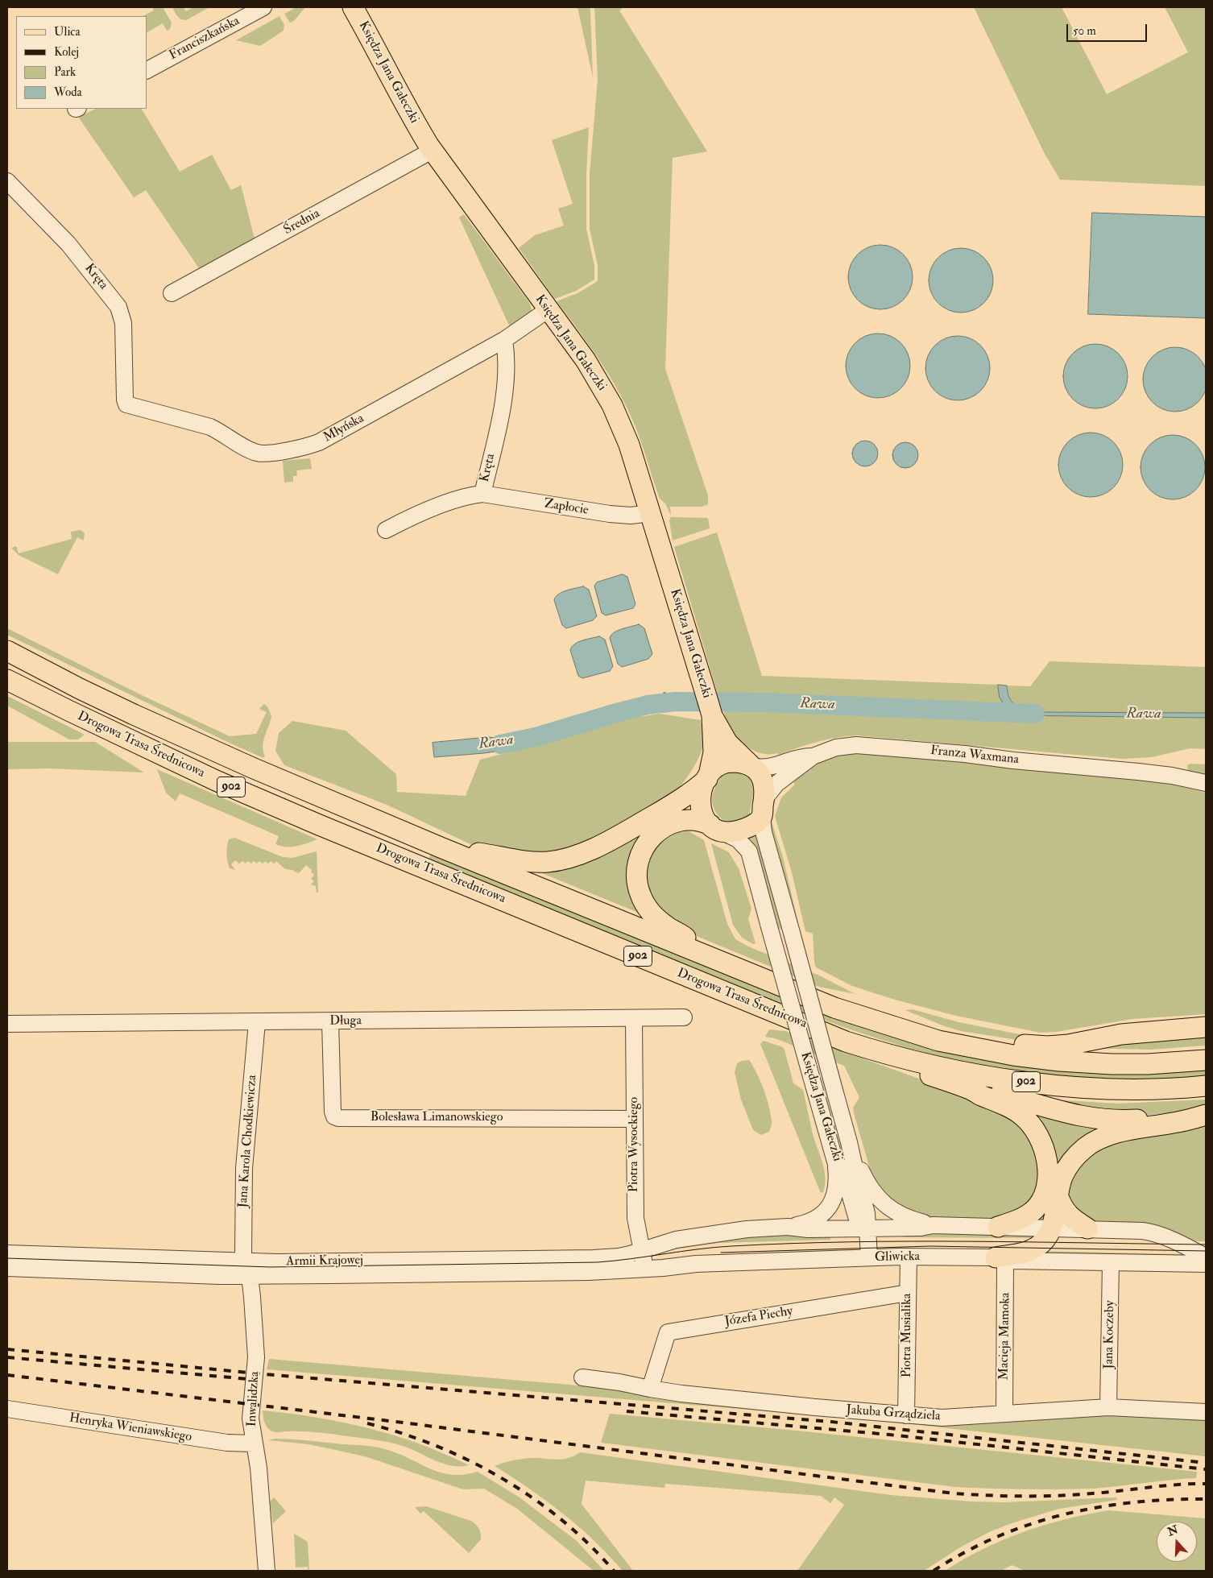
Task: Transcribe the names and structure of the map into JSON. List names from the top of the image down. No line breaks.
{"streets":{"main road":["Księdza Jana Gałeczki","Drogowa Trasa Średnicowa","902"],"street":["Franciszkańska","Średnia","Kręta","Młyńska","Zapłocie","Franza Waxmana","Długa","Bolesława Limanowskiego","Jana Karola Chodkiewicza","Piotra Wysockiego","Gliwicka","Armii Krajowej","Józefa Piechy","Jana Koczeby","Piotra Musialika","Macieja Mamoka","Inwalidzka","Jakuba Grządziela","Henryka Wieniawskiego"]},"crossings":[["Księdza Jana Gałeczki","Średnia"],["Księdza Jana Gałeczki","Młyńska"],["Księdza Jana Gałeczki","Zapłocie"],["Księdza Jana Gałeczki","Franza Waxmana"],["Księdza Jana Gałeczki","Gliwicka"],["Kręta","Młyńska"],["Kręta","Zapłocie"],["Drogowa Trasa Średnicowa","902"],["Długa","Bolesława Limanowskiego"],["Długa","Jana Karola Chodkiewicza"],["Długa","Piotra Wysockiego"],["Bolesława Limanowskiego","Piotra Wysockiego"],["Jana Karola Chodkiewicza","Armii Krajowej"],["Jana Karola Chodkiewicza","Inwalidzka"],["Piotra Wysockiego","Gliwicka"],["Piotra Wysockiego","Armii Krajowej"],["Gliwicka","Armii Krajowej"],["Gliwicka","Jana Koczeby"],["Gliwicka","Piotra Musialika"],["Gliwicka","Macieja Mamoka"],["Armii Krajowej","Inwalidzka"],["Józefa Piechy","Piotra Musialika"],["Józefa Piechy","Jakuba Grządziela"],["Jana Koczeby","Jakuba Grządziela"],["Piotra Musialika","Jakuba Grządziela"],["Macieja Mamoka","Jakuba Grządziela"],["Inwalidzka","Henryka Wieniawskiego"]],"water":["Rawa"],"legend":["Ulica","Kolej","Park","Woda"],"scale_bar":"50 m","north":"top"}
